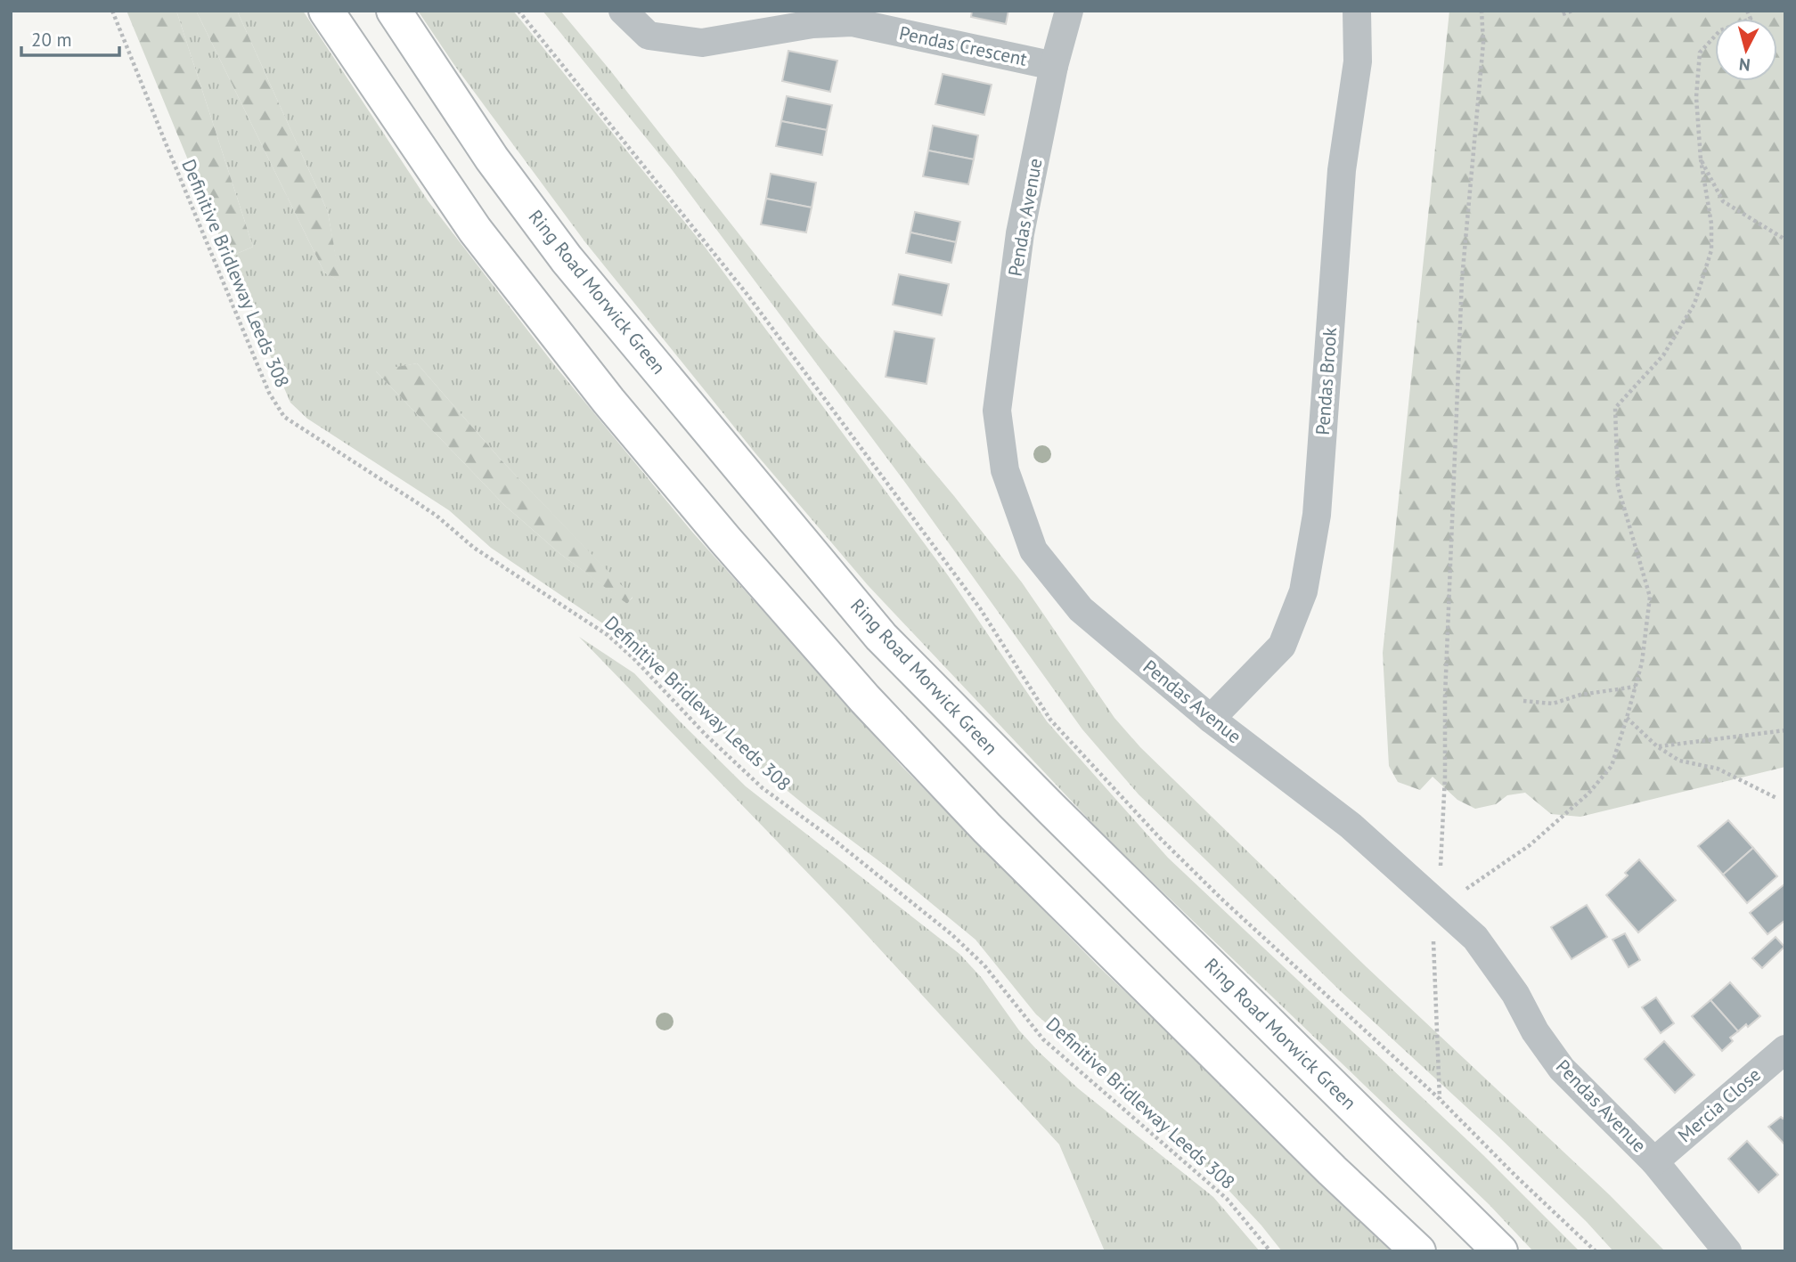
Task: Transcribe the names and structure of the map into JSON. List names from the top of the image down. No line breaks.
{"streets":{"highway":["Ring Road Morwick Green"],"street":["Pendas Crescent","Pendas Avenue","Pendas Brook","Mercia Close"],"path":["Definitive Bridleway Leeds 308"]},"crossings":[["Pendas Crescent","Pendas Avenue"],["Pendas Avenue","Pendas Brook"],["Pendas Avenue","Mercia Close"]],"scale_bar":"20 m","north":"bottom"}
